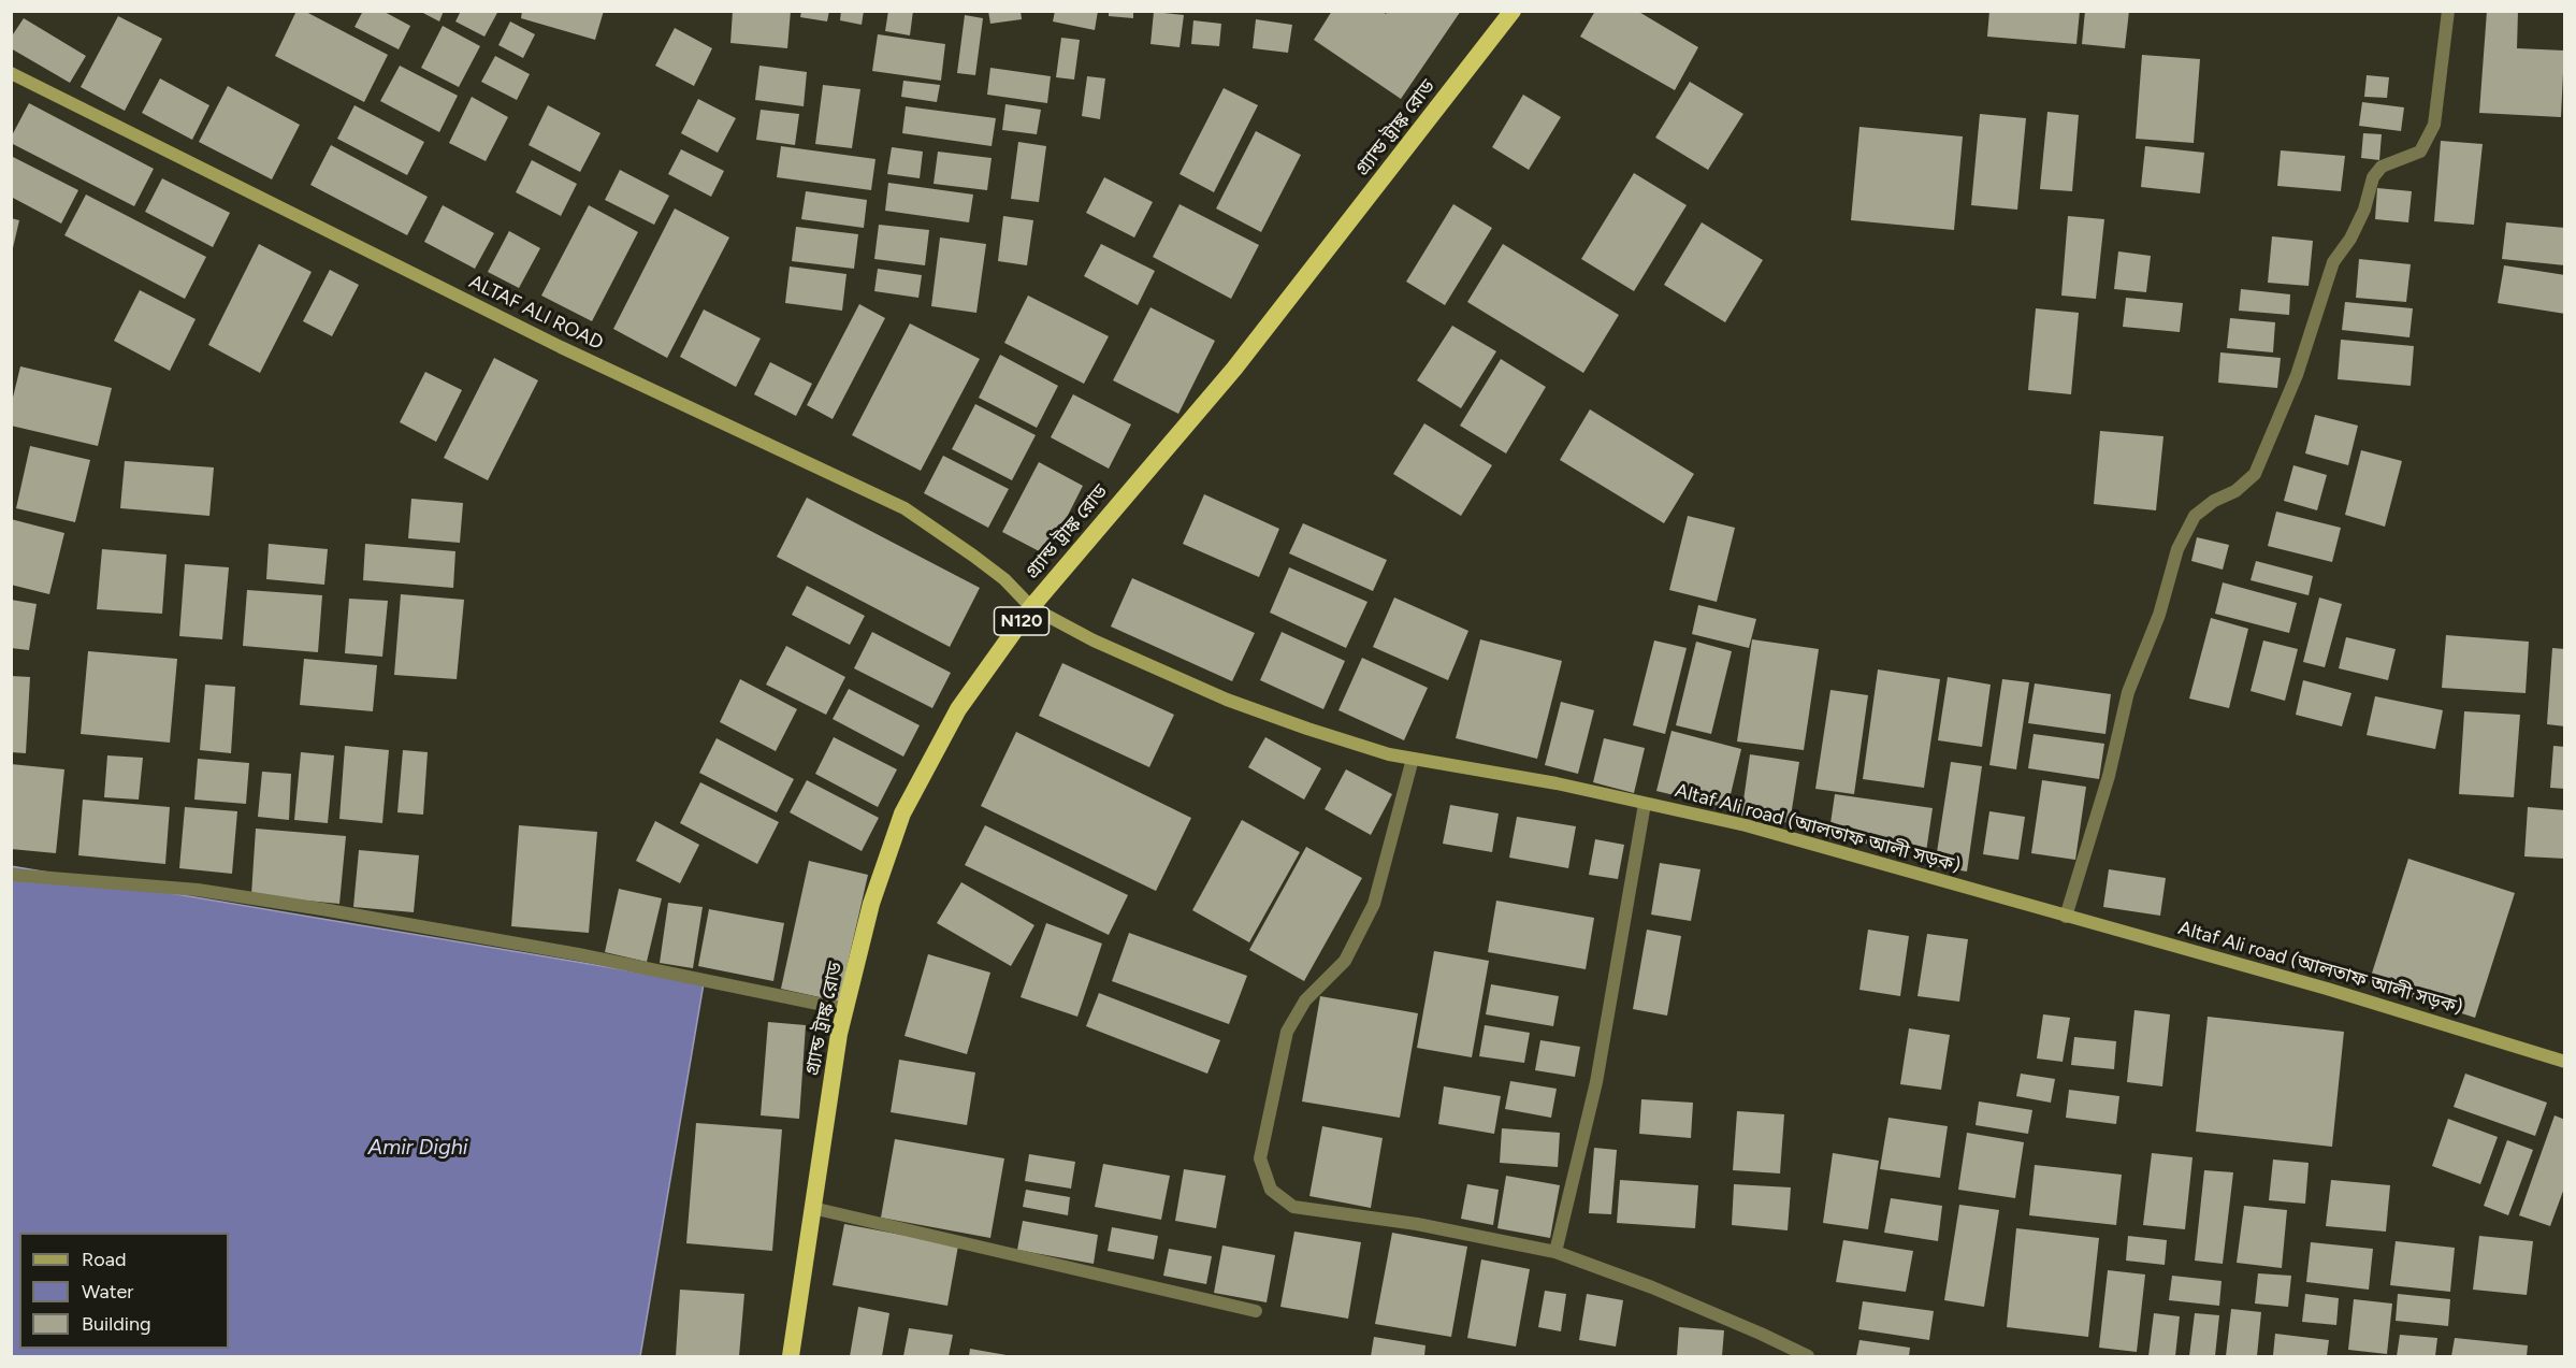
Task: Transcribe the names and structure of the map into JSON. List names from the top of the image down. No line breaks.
{"streets":{"highway":["গ্র্যান্ড ট্রাঙ্ক রোড","N120"],"main road":["ALTAF ALI ROAD","Altaf Ali road (আলতাফ আলী সড়ক)"]},"crossings":[["গ্র্যান্ড ট্রাঙ্ক রোড","ALTAF ALI ROAD"],["গ্র্যান্ড ট্রাঙ্ক রোড","Altaf Ali road (আলতাফ আলী সড়ক)"],["ALTAF ALI ROAD","Altaf Ali road (আলতাফ আলী সড়ক)"]],"water":["Amir Dighi"],"legend":["Road","Water","Building"]}
